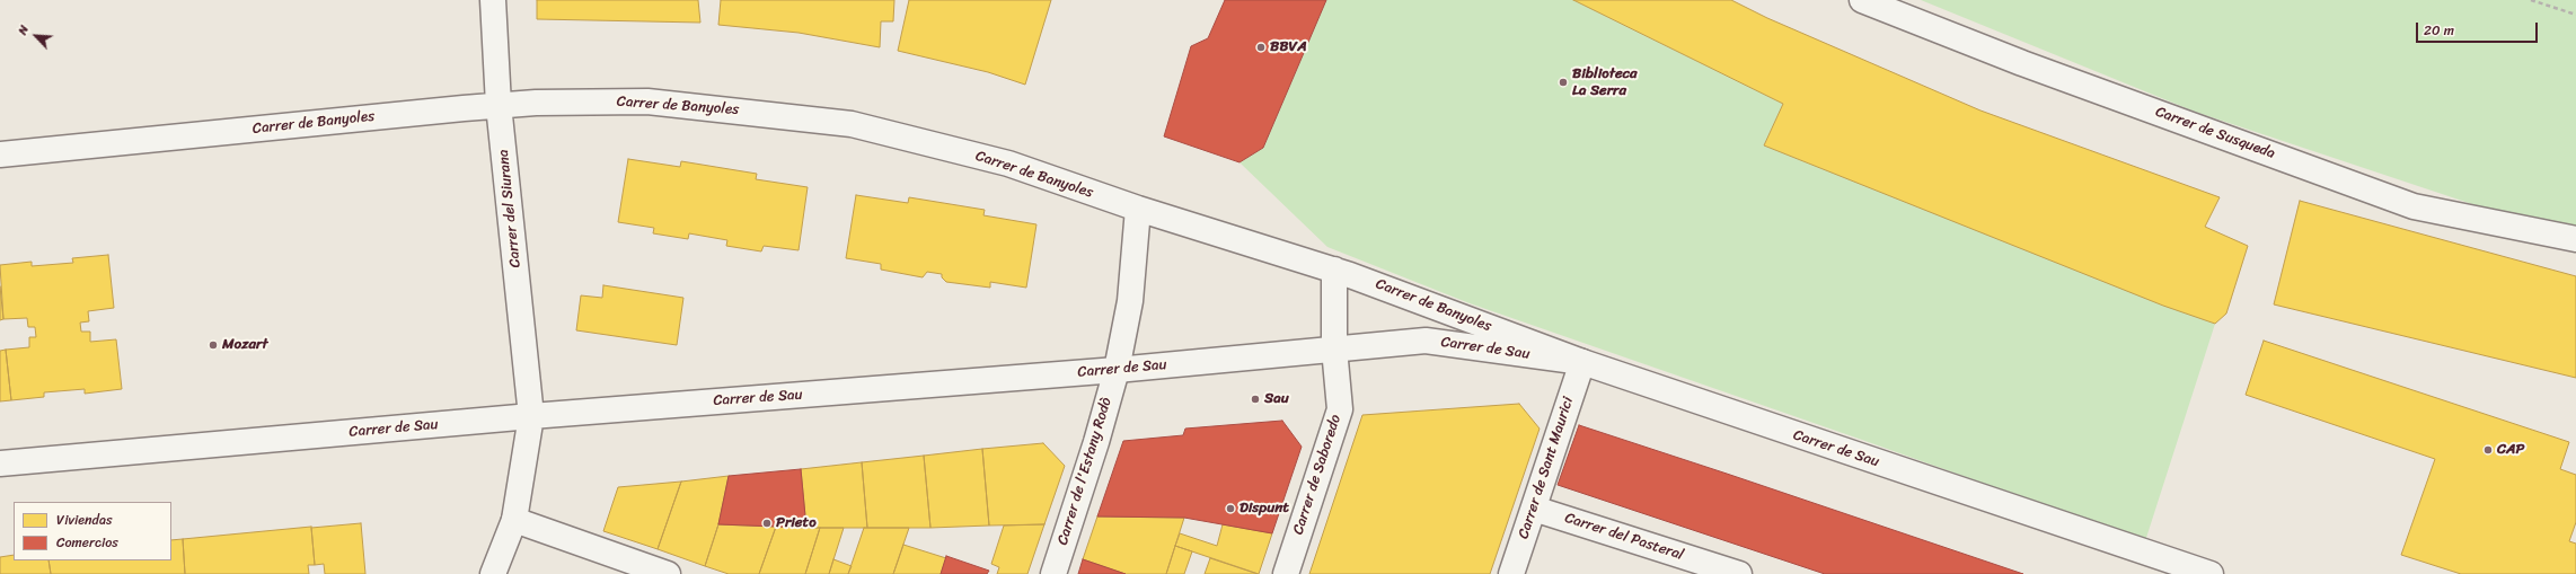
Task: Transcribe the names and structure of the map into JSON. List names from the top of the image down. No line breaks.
{"streets":{"street":["Carrer de Banyoles","Carrer de Susqueda","Carrer del Siurana","Carrer de Sau","Carrer de Sant Maurici","Carrer de l'Estany Rodò","Carrer de Saboredo","Carrer del Pasteral"]},"crossings":[["Carrer de Banyoles","Carrer del Siurana"],["Carrer de Banyoles","Carrer de Sau"],["Carrer de Banyoles","Carrer de Sant Maurici"],["Carrer de Banyoles","Carrer de l'Estany Rodò"],["Carrer del Siurana","Carrer de Sau"],["Carrer de Sau","Carrer de Sant Maurici"],["Carrer de Sau","Carrer de l'Estany Rodò"],["Carrer de Sau","Carrer de Saboredo"],["Carrer de Sant Maurici","Carrer del Pasteral"]],"places":["BBVA","Biblioteca La Serra","Mozart","Sau","CAP","Dispunt","Prieto"],"legend":["Viviendas","Comercios"],"scale_bar":"20 m","north":"top left"}
